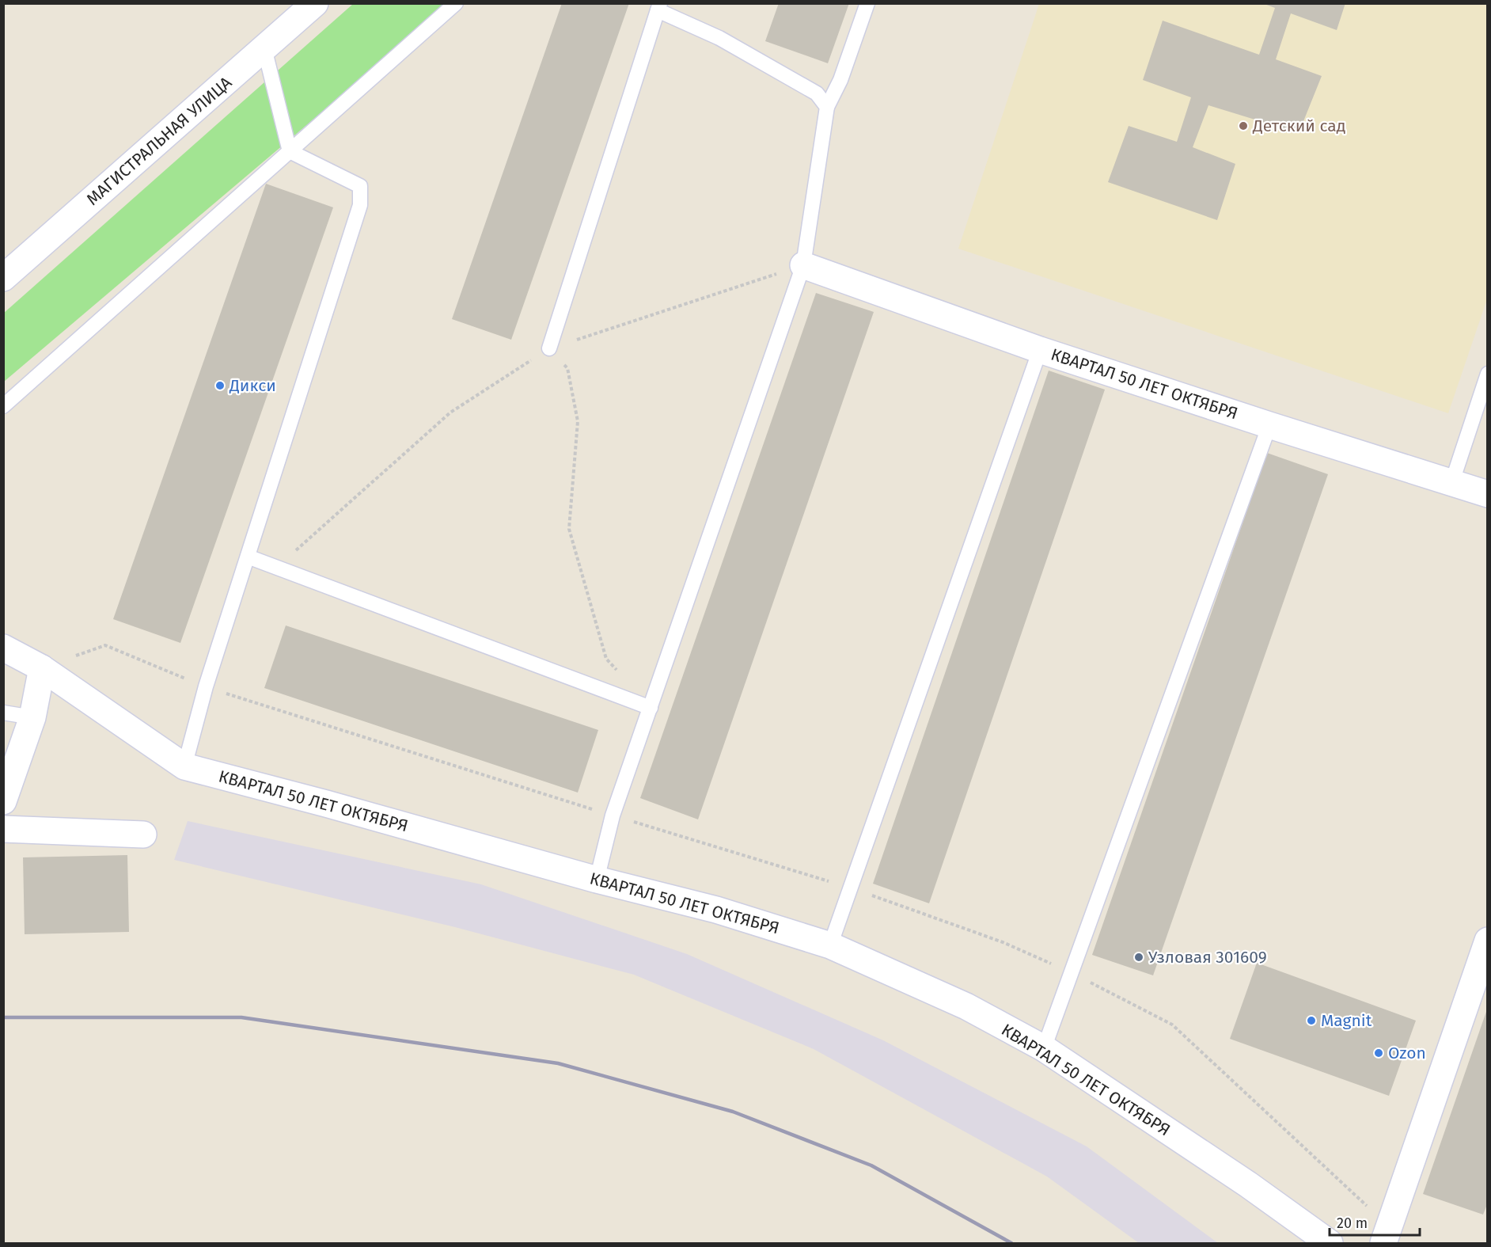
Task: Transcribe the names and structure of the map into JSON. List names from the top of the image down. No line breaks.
{"streets":{"street":["МАГИСТРАЛЬНАЯ УЛИЦА","КВАРТАЛ 50 ЛЕТ ОКТЯБРЯ"]},"places":["Детский сад","Дикси","Узловая 301609","Magnit","Ozon"],"scale_bar":"20 m"}
